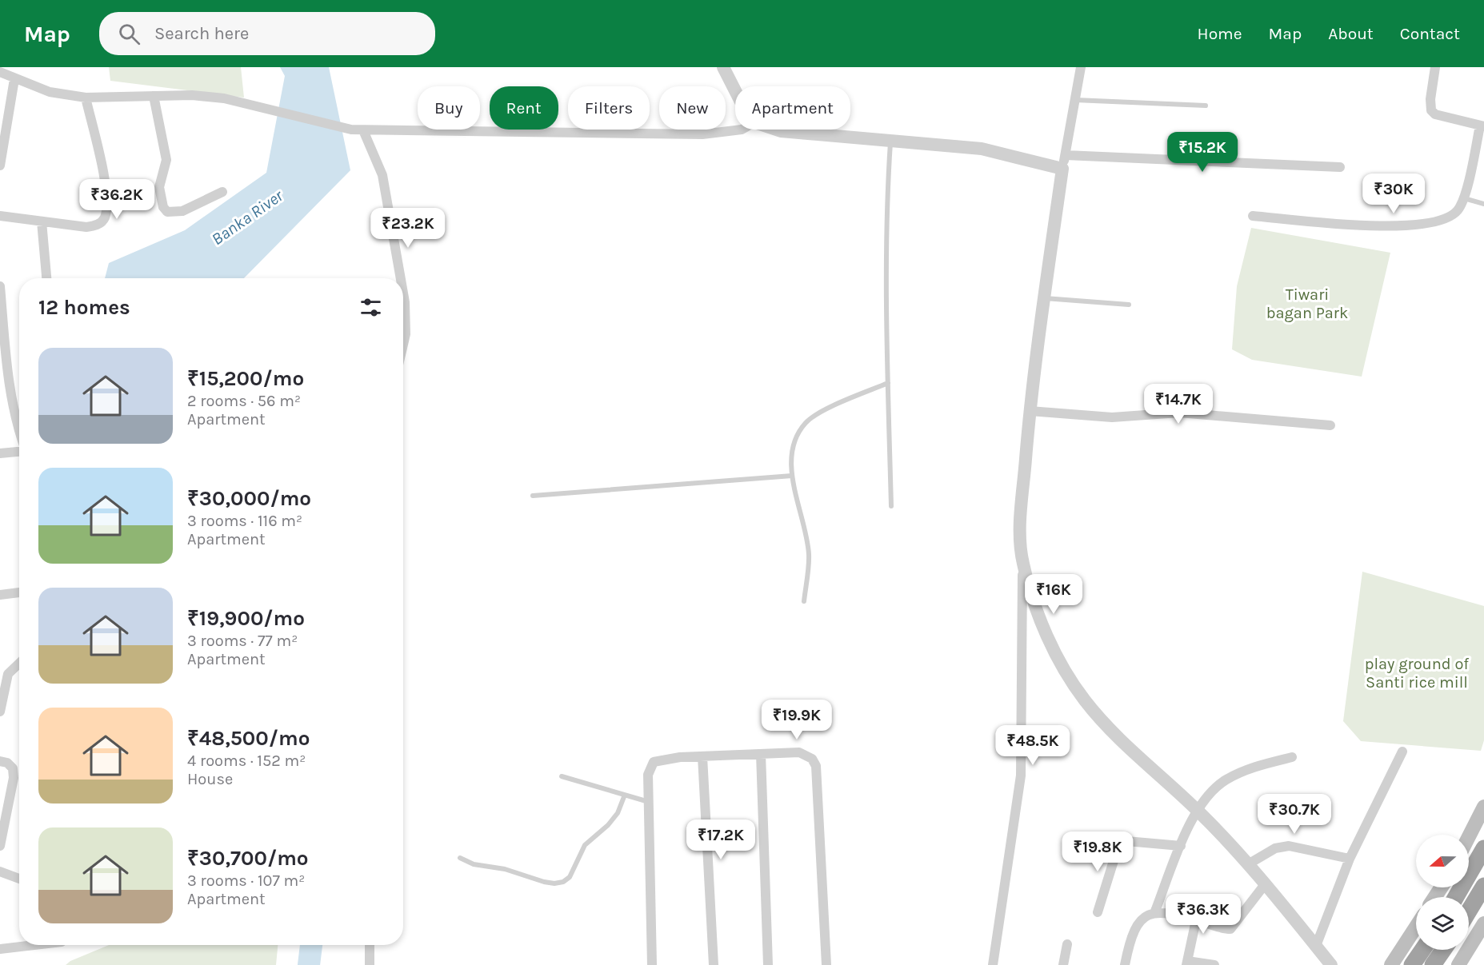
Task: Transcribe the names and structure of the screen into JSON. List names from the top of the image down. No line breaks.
{"water":["Banka River"],"parks":["Tiwari bagan Park","play ground of Santi rice mill"],"north":"left","page":{"header":"Map","search":"Search here","nav":["Home","Map","About","Contact"],"chip":["Buy","Rent","Filters","New","Apartment"],"price":["₹15.2K","₹30K","₹36.2K","₹23.2K","₹14.7K","₹16K","₹19.9K","₹48.5K","₹30.7K","₹17.2K","₹19.8K","₹36.3K"],"heading":"12 homes","list":[{"name":"₹15,200/mo","note":"2 rooms · 56 m² · Apartment"},{"name":"₹30,000/mo","note":"3 rooms · 116 m² · Apartment"},{"name":"₹19,900/mo","note":"3 rooms · 77 m² · Apartment"},{"name":"₹48,500/mo","note":"4 rooms · 152 m² · House"},{"name":"₹30,700/mo","note":"3 rooms · 107 m² · Apartment"}]}}
